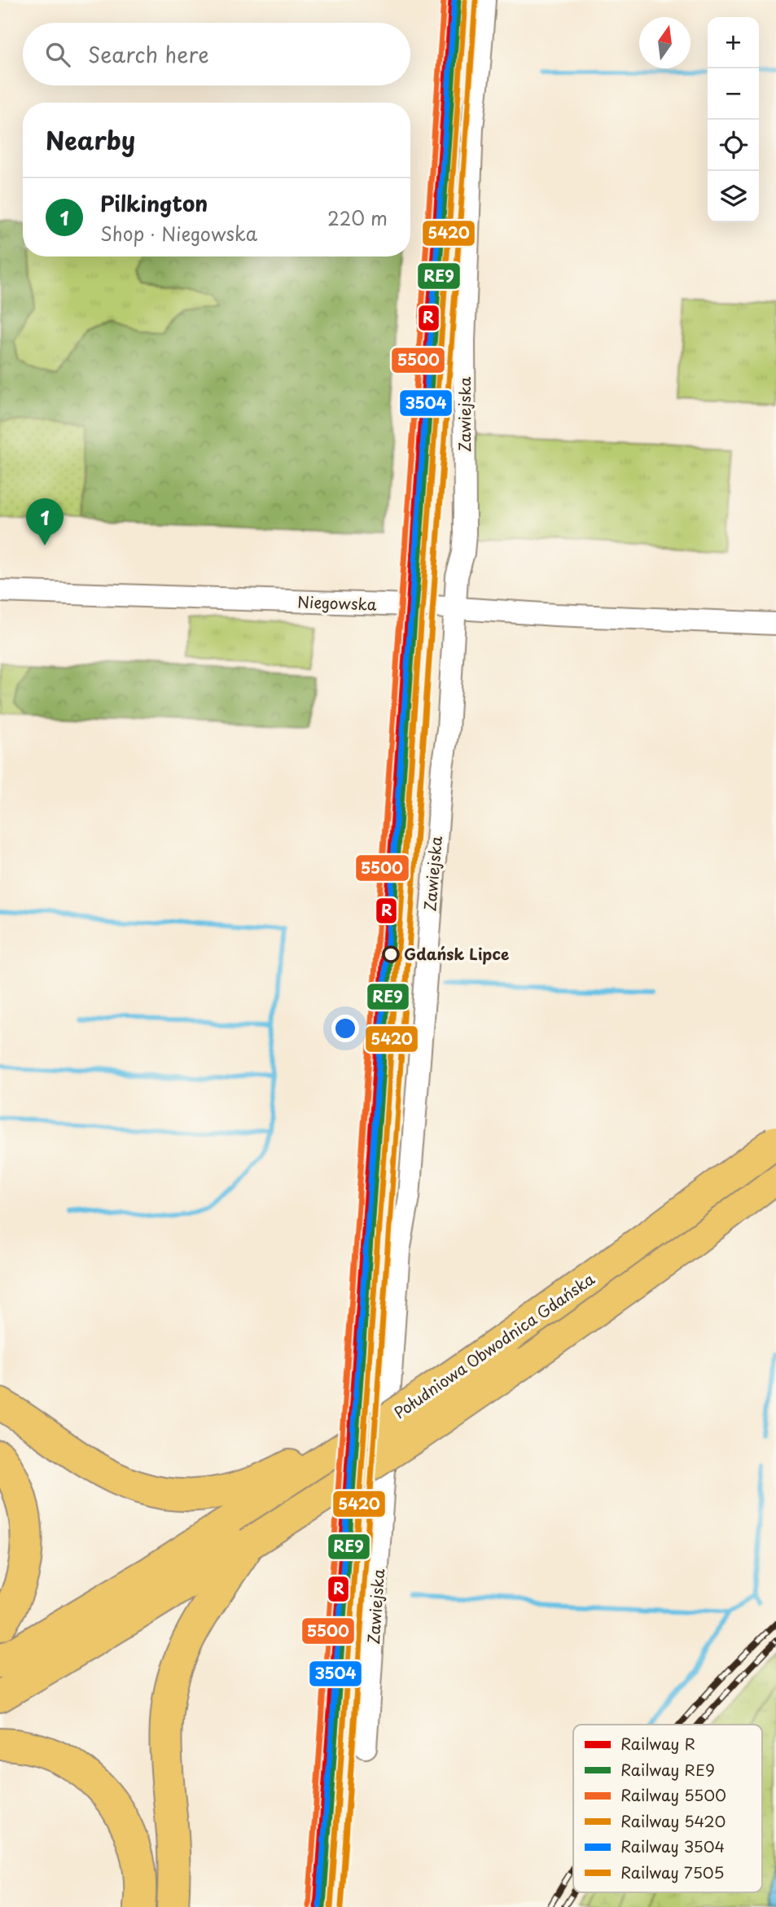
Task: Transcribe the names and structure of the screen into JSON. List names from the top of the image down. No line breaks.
{"streets":{"highway":["Południowa Obwodnica Gdańska"],"street":["Zawiejska","Niegowska"]},"crossings":[["Zawiejska","Niegowska"]],"places":["Gdańsk Lipce"],"lines":["rail line R","rail line 5500","rail line 3504","rail line RE9","rail line 5420","rail line 7505"],"legend":["Railway R","Railway RE9","Railway 5500","Railway 5420","Railway 3504","Railway 7505"],"north":"top","page":{"map_buttons":["+","−"],"search":"Search here","heading":"Nearby","list":[{"mark":"1","name":"Pilkington","note":"Shop · Niegowska","value":"220 m"}],"pins":"1"}}
